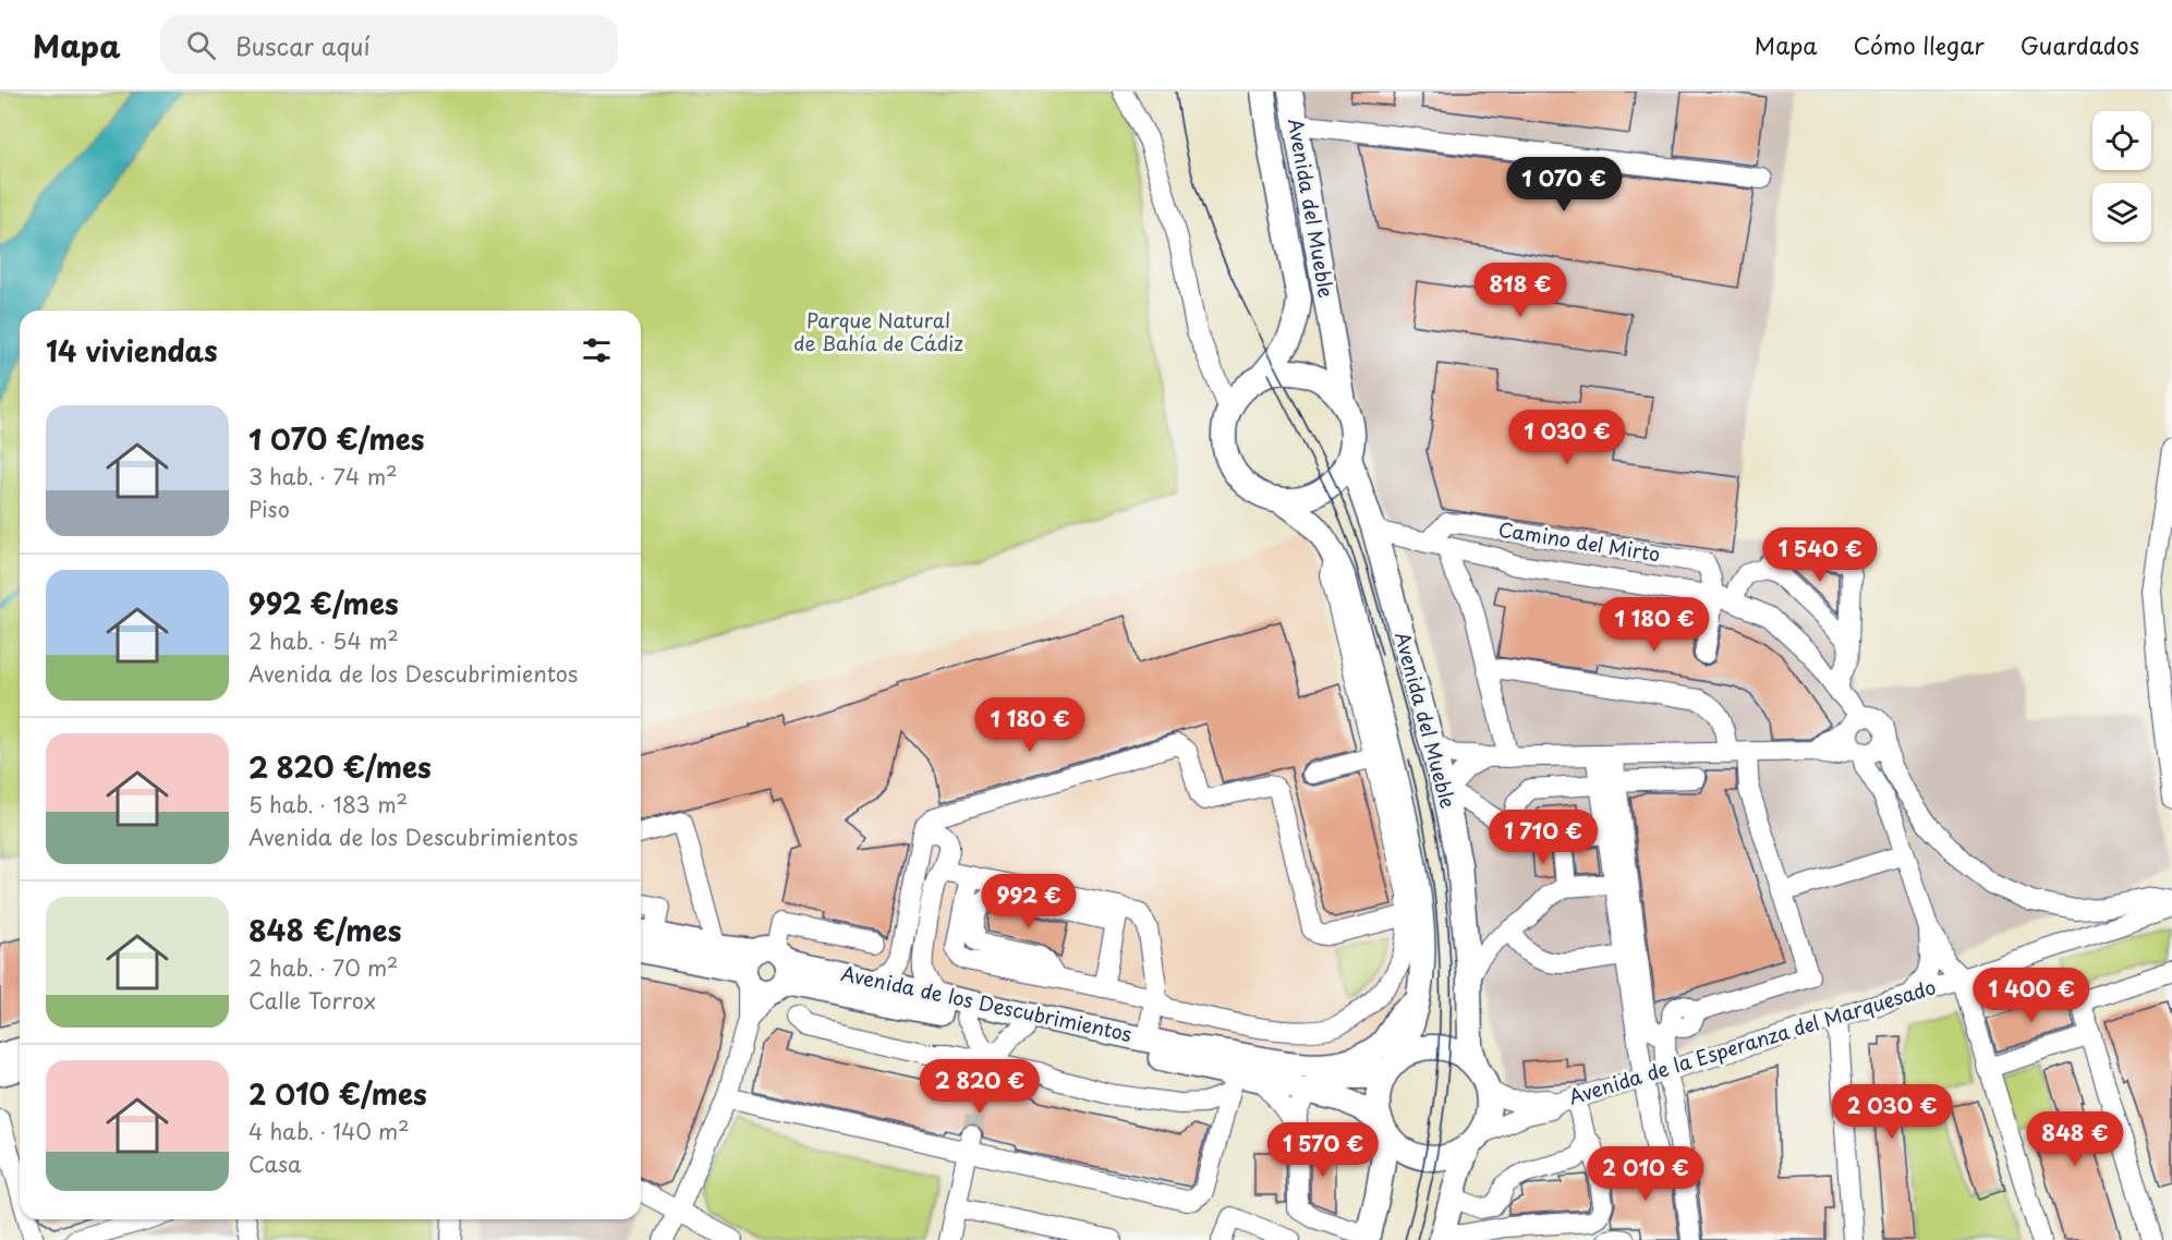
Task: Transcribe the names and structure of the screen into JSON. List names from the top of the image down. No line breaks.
{"streets":{"main road":["Avenida del Mueble","Avenida de los Descubrimientos"],"street":["Camino del Mirto","Avenida de la Esperanza del Marquesado"]},"crossings":[["Avenida del Mueble","Avenida de los Descubrimientos"]],"parks":["Parque Natural de Bahía de Cádiz"],"page":{"header":"Mapa","search":"Buscar aquí","nav":["Mapa","Cómo llegar","Guardados"],"price":["1 070 €","818 €","1 030 €","1 540 €","1 180 €","1 180 €","1 710 €","992 €","1 400 €","2 820 €","2 030 €","848 €","1 570 €","2 010 €"],"heading":"14 viviendas","list":[{"name":"1 070 €/mes","note":"3 hab. · 74 m² · Piso"},{"name":"992 €/mes","note":"2 hab. · 54 m² · Avenida de los Descubrimientos"},{"name":"2 820 €/mes","note":"5 hab. · 183 m² · Avenida de los Descubrimientos"},{"name":"848 €/mes","note":"2 hab. · 70 m² · Calle Torrox"},{"name":"2 010 €/mes","note":"4 hab. · 140 m² · Casa"}]}}
